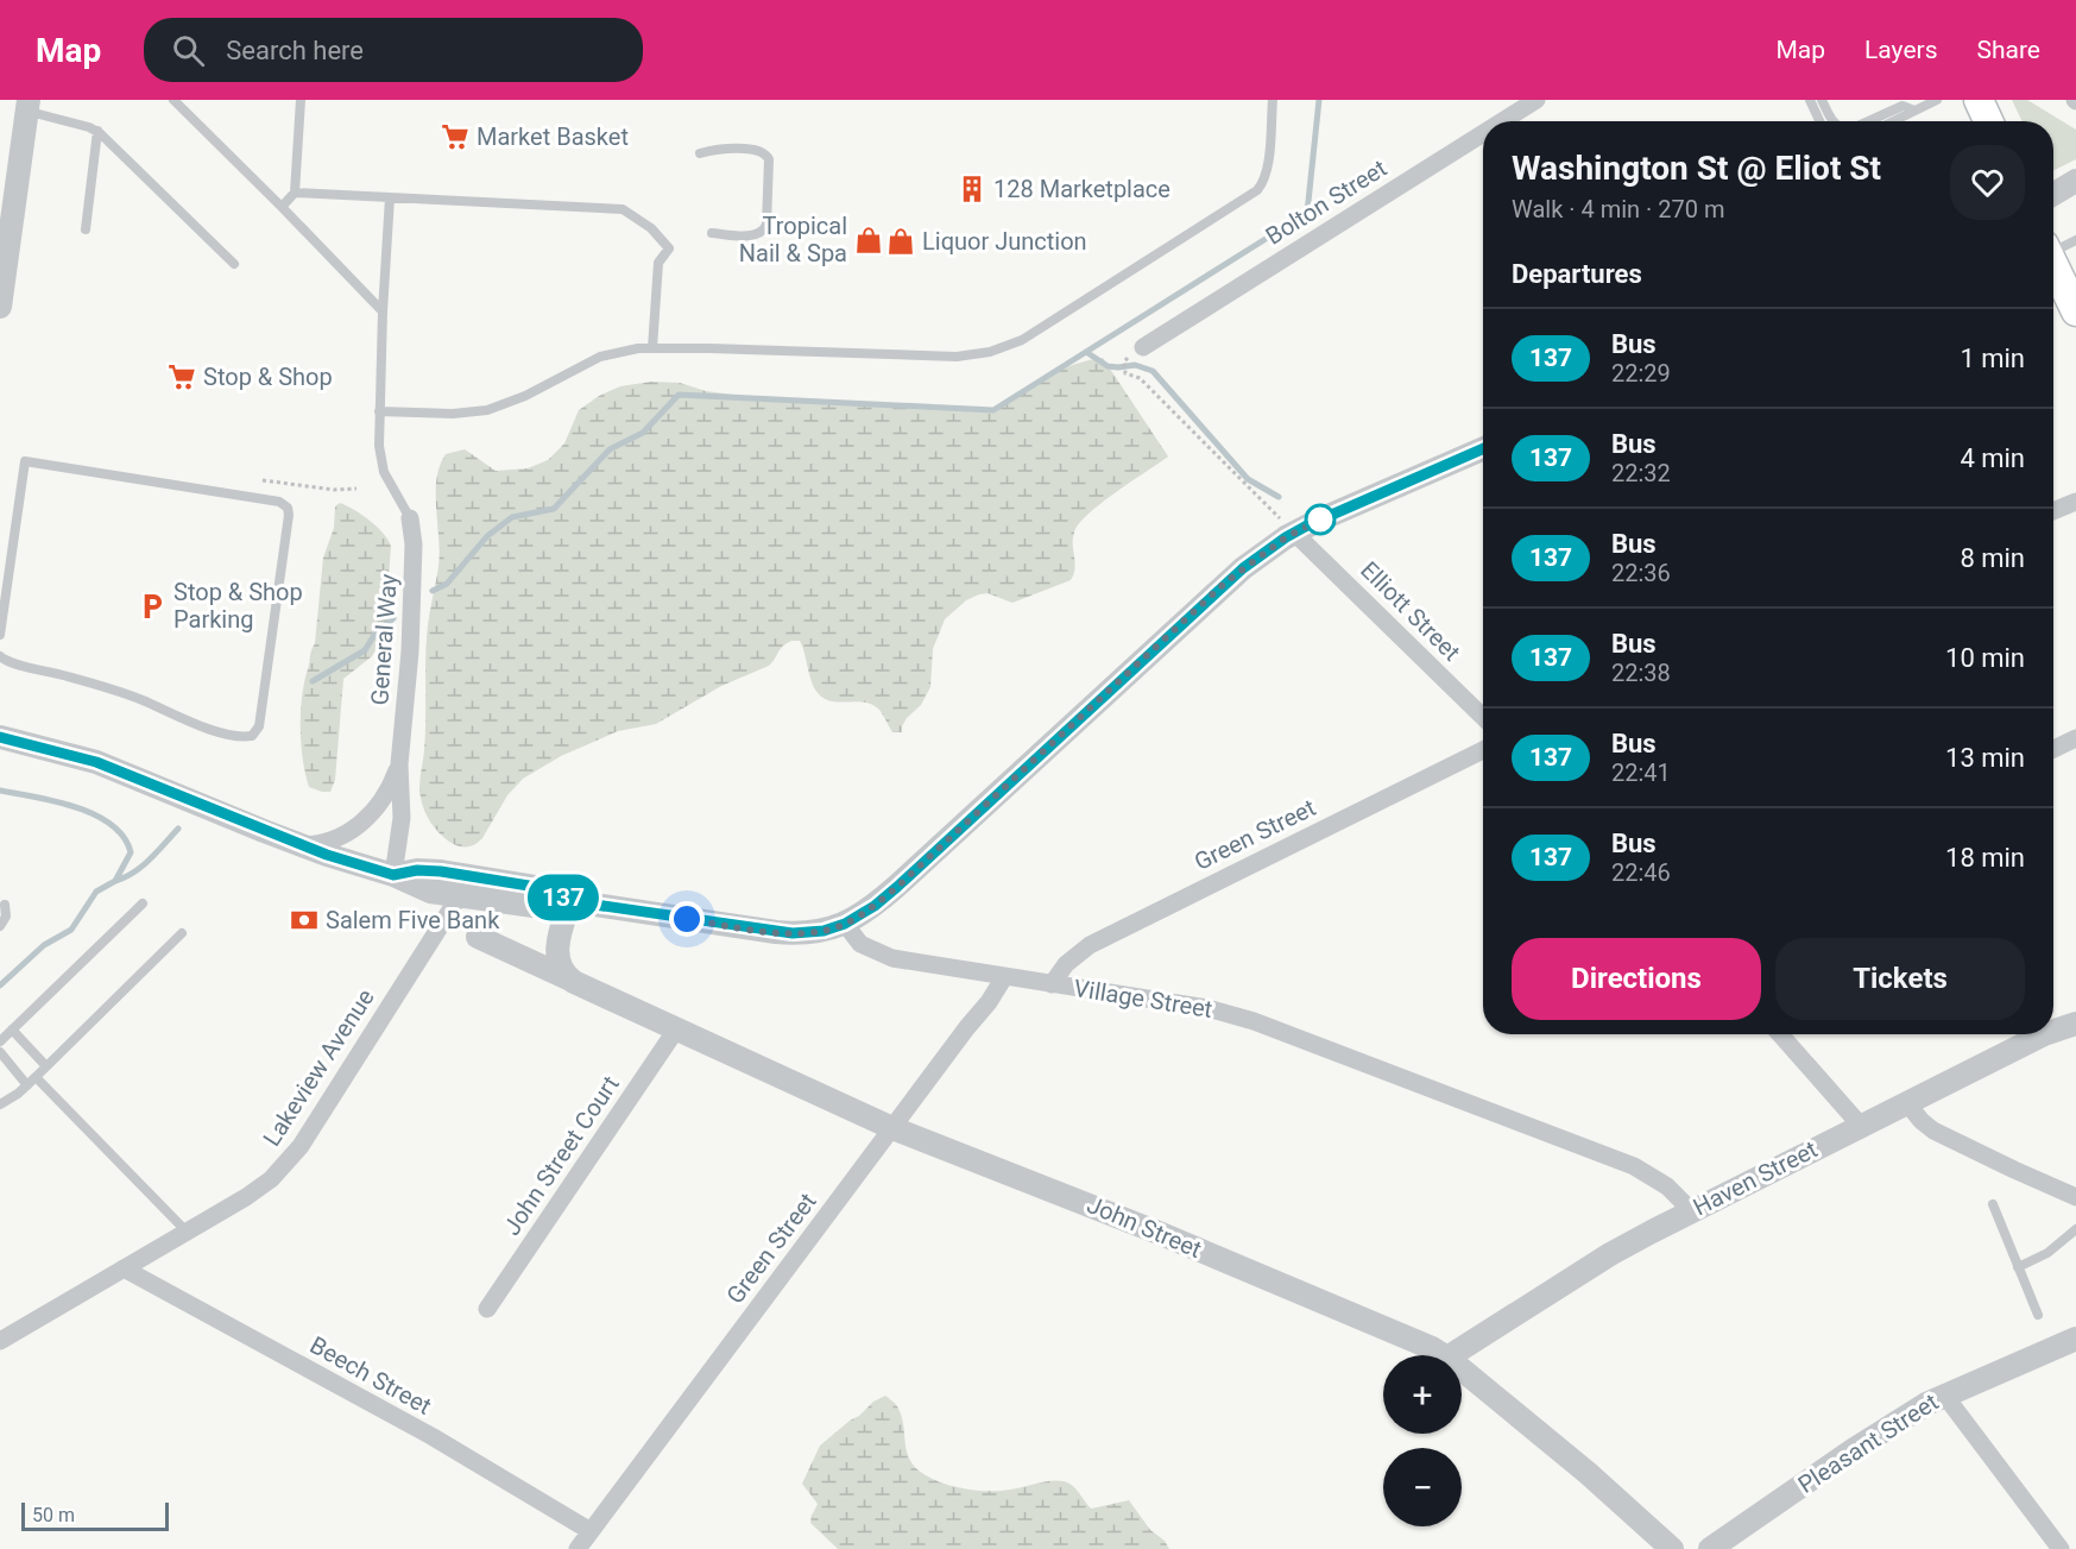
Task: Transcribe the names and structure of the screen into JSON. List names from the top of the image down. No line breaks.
{"streets":{"street":["Bolton Street","Elliott Street","General Way","Green Street","Village Street","Lakeview Avenue","John Street Court","Haven Street","John Street","Beech Street","Pleasant Street"]},"crossings":[["Green Street","Village Street"],["Green Street","John Street"],["Green Street","Beech Street"],["Village Street","Haven Street"],["Lakeview Avenue","Beech Street"],["John Street Court","John Street"]],"places":{"supermarket":["Market Basket","Stop & Shop"],"building":["128 Marketplace"],"shop":["Tropical Nail & Spa","Liquor Junction"],"parking":["Stop & Shop Parking"],"bank":["Salem Five Bank"]},"lines":["bus line 137"],"scale_bar":"50 m","page":{"header":"Map","search":"Search here","nav":["Map","Layers","Share"],"on_map":"137","heading":[["Washington St @ Eliot St","Walk · 4 min · 270 m"],"Departures"],"list":[{"mark":"137","name":"Bus","note":"22:29","value":"1 min"},{"mark":"137","name":"Bus","note":"22:32","value":"4 min"},{"mark":"137","name":"Bus","note":"22:36","value":"8 min"},{"mark":"137","name":"Bus","note":"22:38","value":"10 min"},{"mark":"137","name":"Bus","note":"22:41","value":"13 min"},{"mark":"137","name":"Bus","note":"22:46","value":"18 min"}],"buttons":["Directions","Tickets"],"map_buttons":["+","−"],"scale":"50 m"}}
